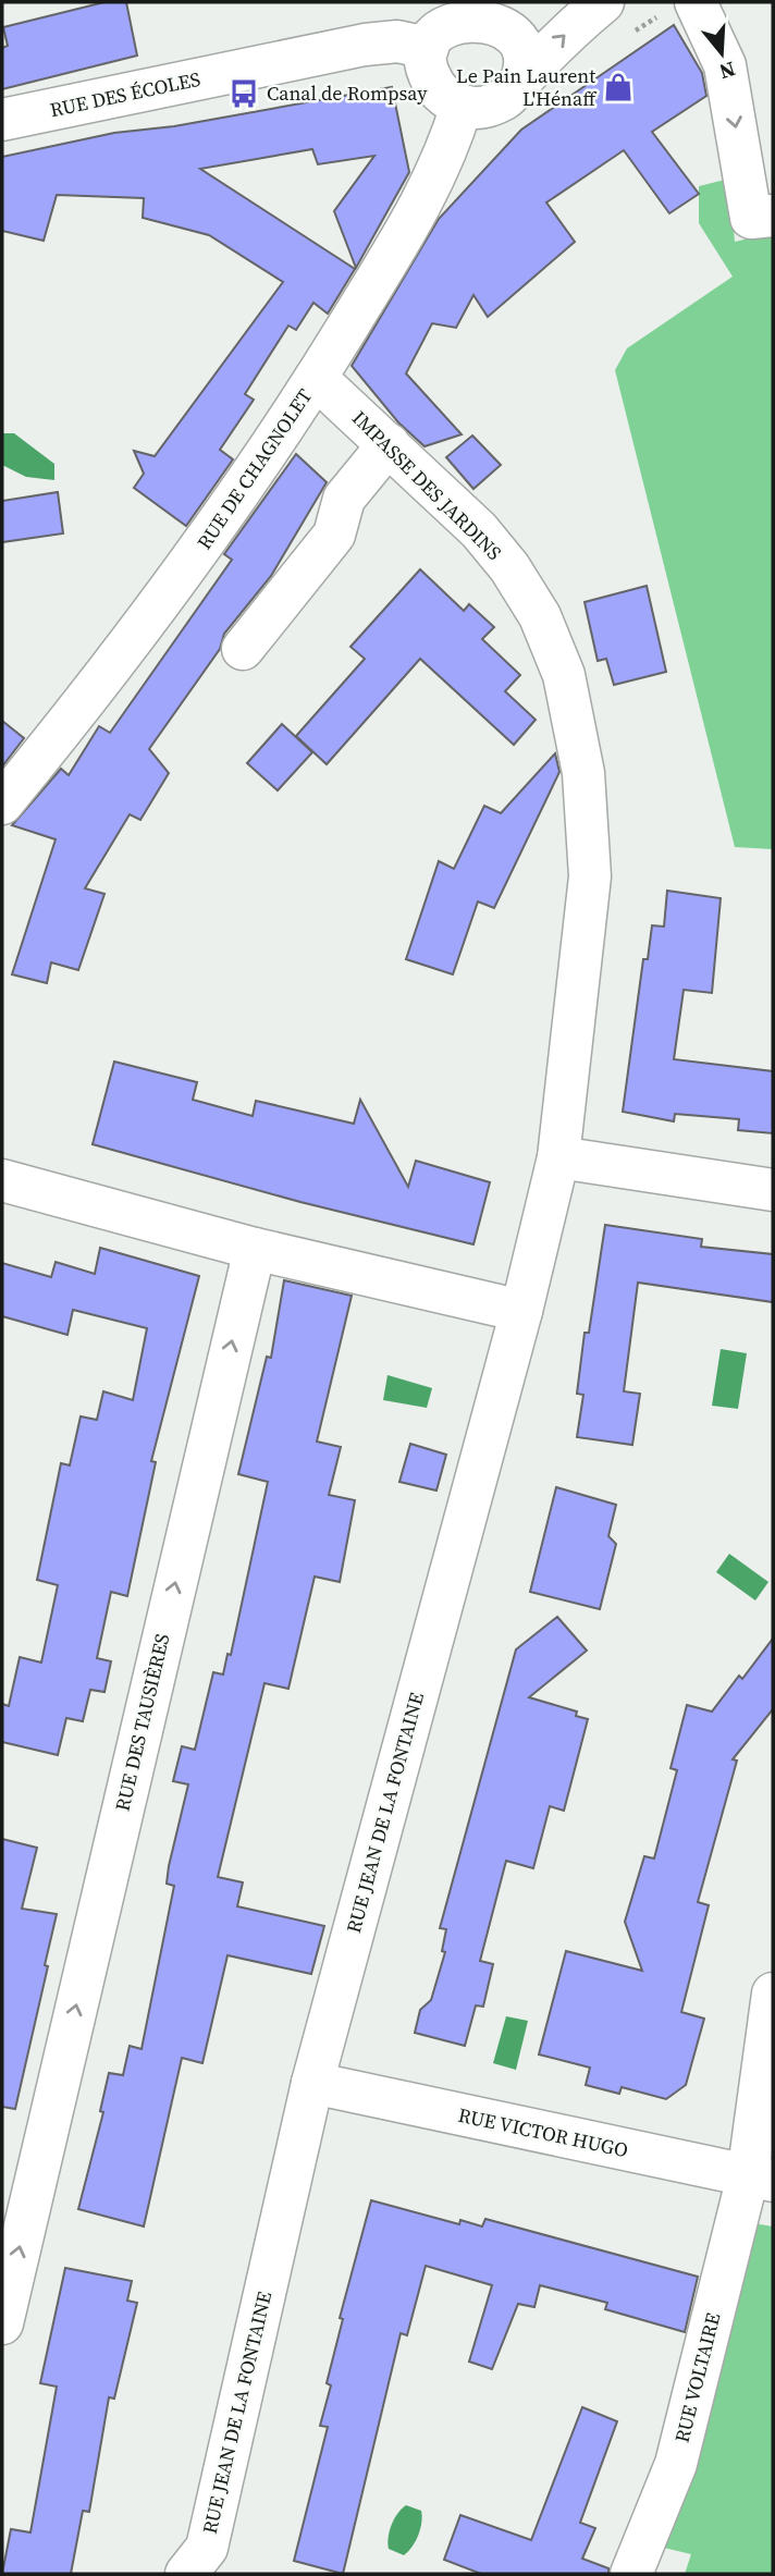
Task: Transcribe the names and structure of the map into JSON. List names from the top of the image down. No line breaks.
{"streets":{"street":["RUE DES ÉCOLES","RUE DE CHAGNOLET","IMPASSE DES JARDINS","RUE DES TAUSIÈRES","RUE JEAN DE LA FONTAINE","RUE VICTOR HUGO","RUE VOLTAIRE"]},"crossings":[["RUE DES ÉCOLES","RUE DE CHAGNOLET"],["RUE DE CHAGNOLET","IMPASSE DES JARDINS"],["IMPASSE DES JARDINS","RUE JEAN DE LA FONTAINE"],["RUE JEAN DE LA FONTAINE","RUE VICTOR HUGO"],["RUE VICTOR HUGO","RUE VOLTAIRE"]],"one_way":["RUE DES TAUSIÈRES"],"places":{"shop":["Le Pain Laurent L'Hénaff"],"bus stop":["Canal de Rompsay"]},"north":"bottom"}
